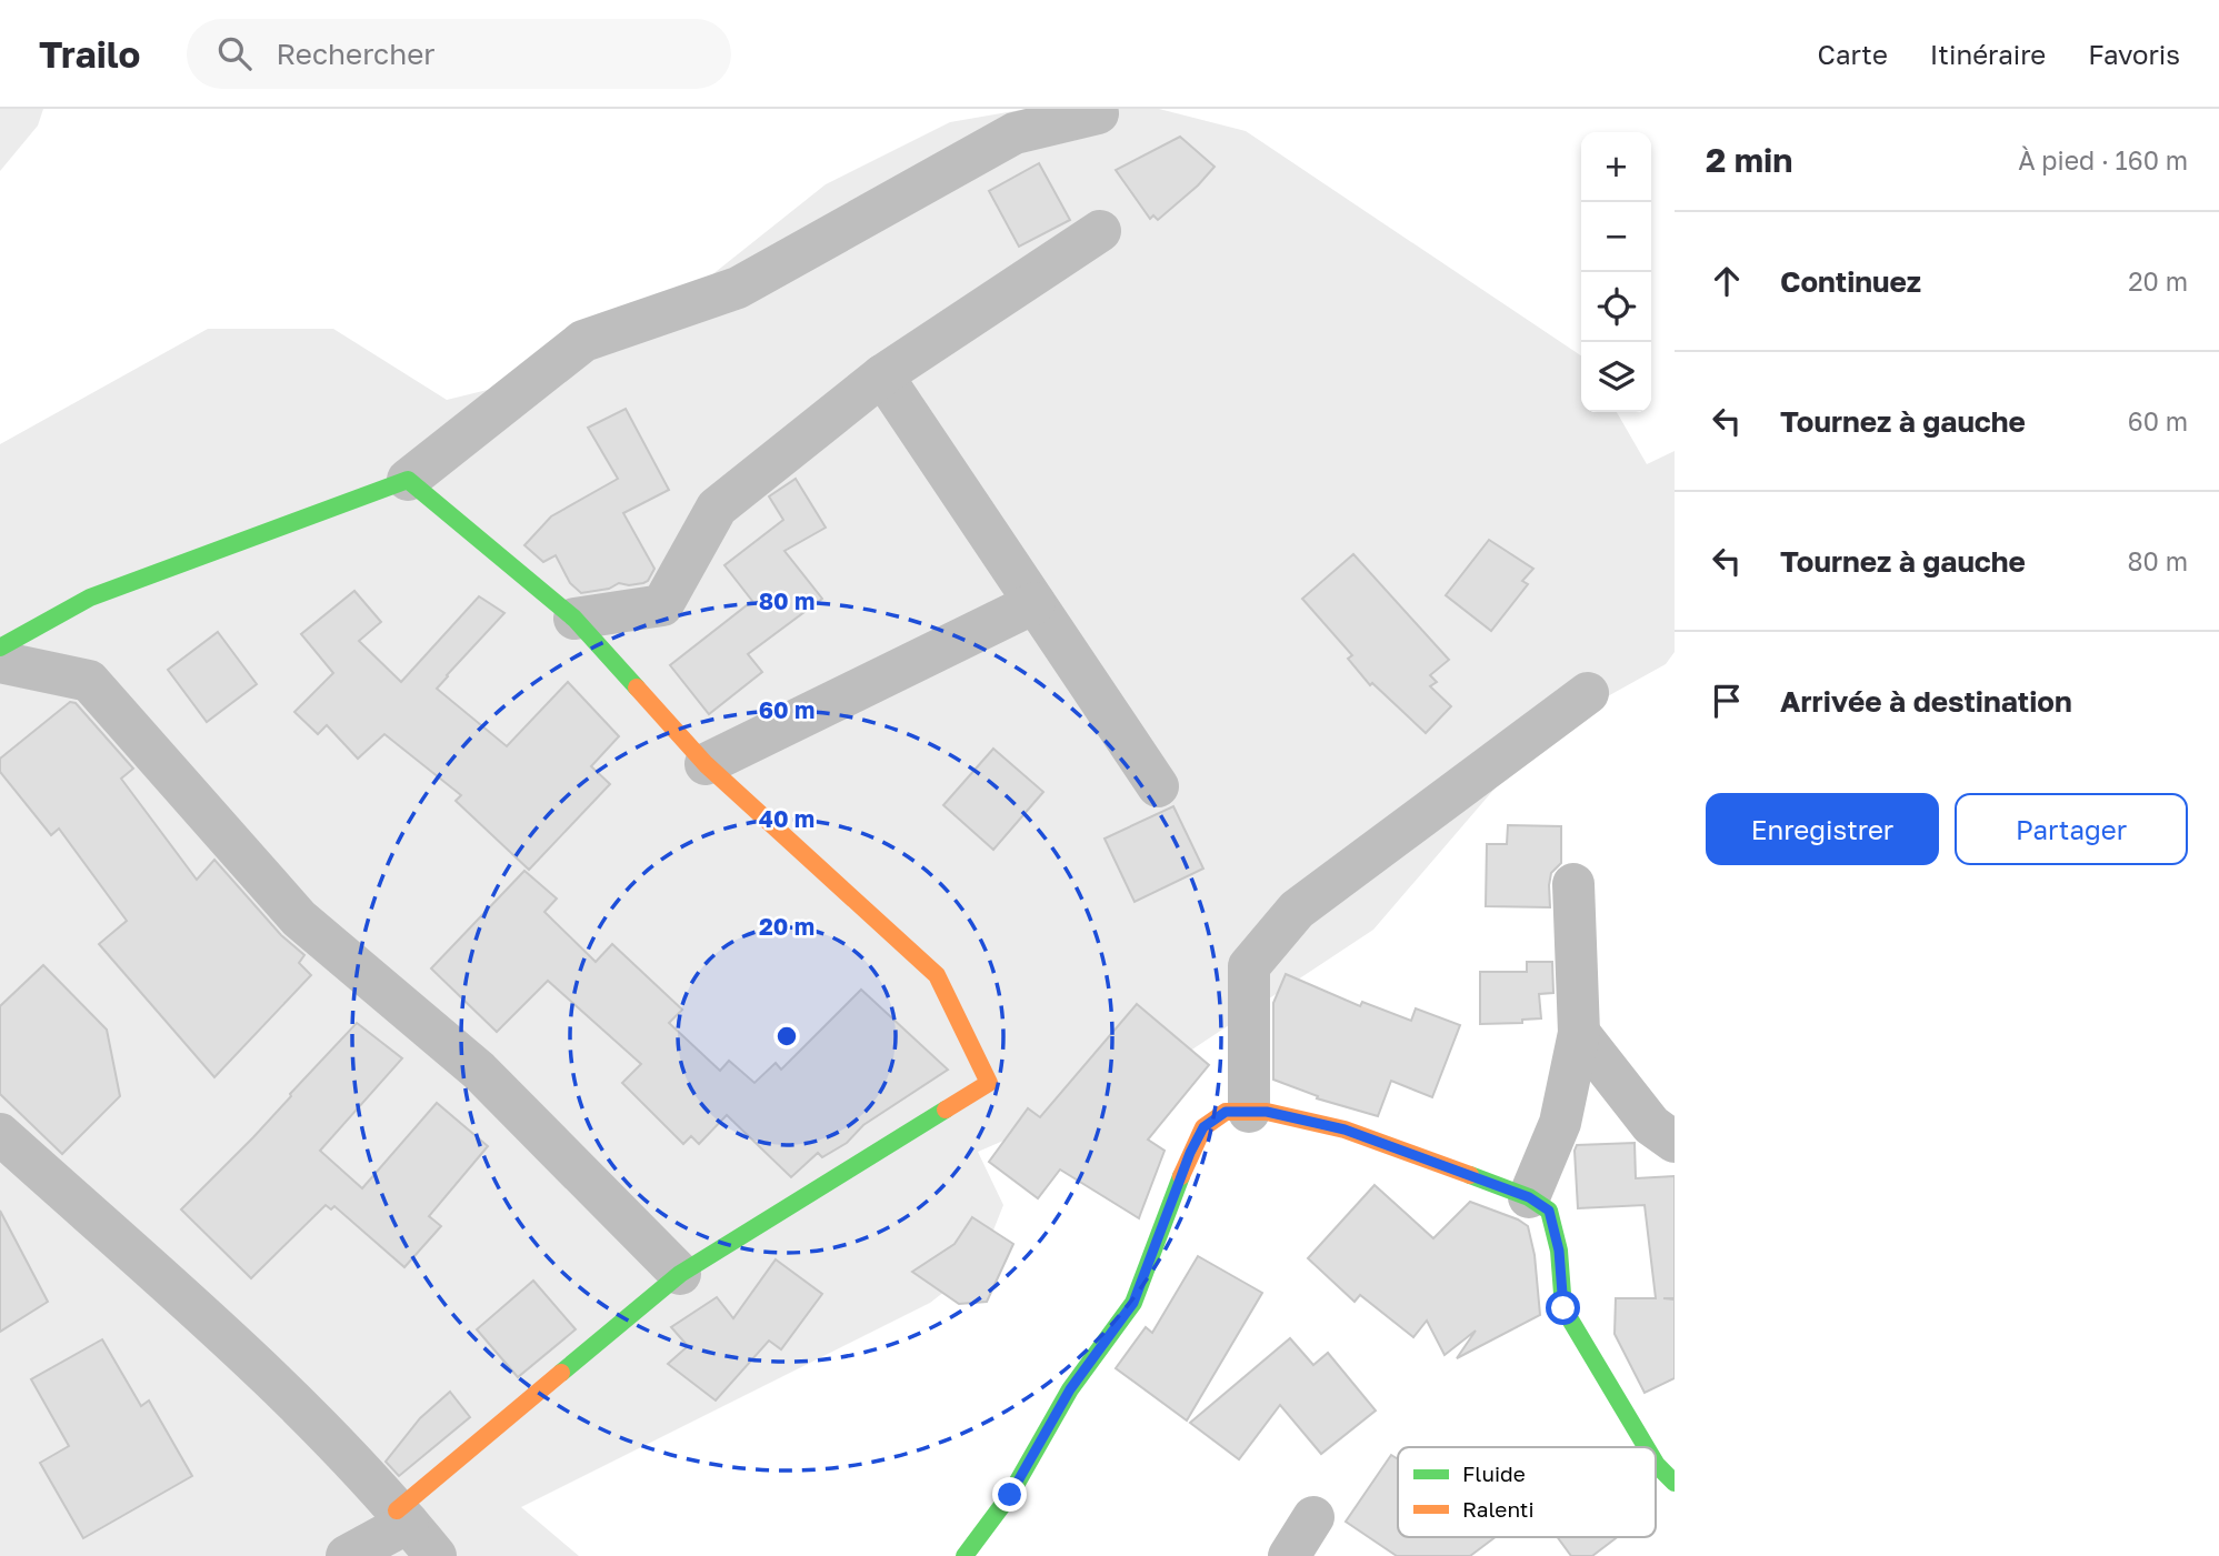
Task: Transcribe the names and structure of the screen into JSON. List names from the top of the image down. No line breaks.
{"legend":["Fluide","Ralenti"],"page":{"header":"Trailo","search":"Rechercher","nav":["Carte","Itinéraire","Favoris"],"heading":["2 min","À pied · 160 m"],"map_buttons":["+","−"],"list":[["Continuez","20 m"],["Tournez à gauche","60 m"],["Tournez à gauche","80 m"],"Arrivée à destination"],"buttons":["Enregistrer","Partager"]},"rings":["80 m","60 m","40 m","20 m"]}
